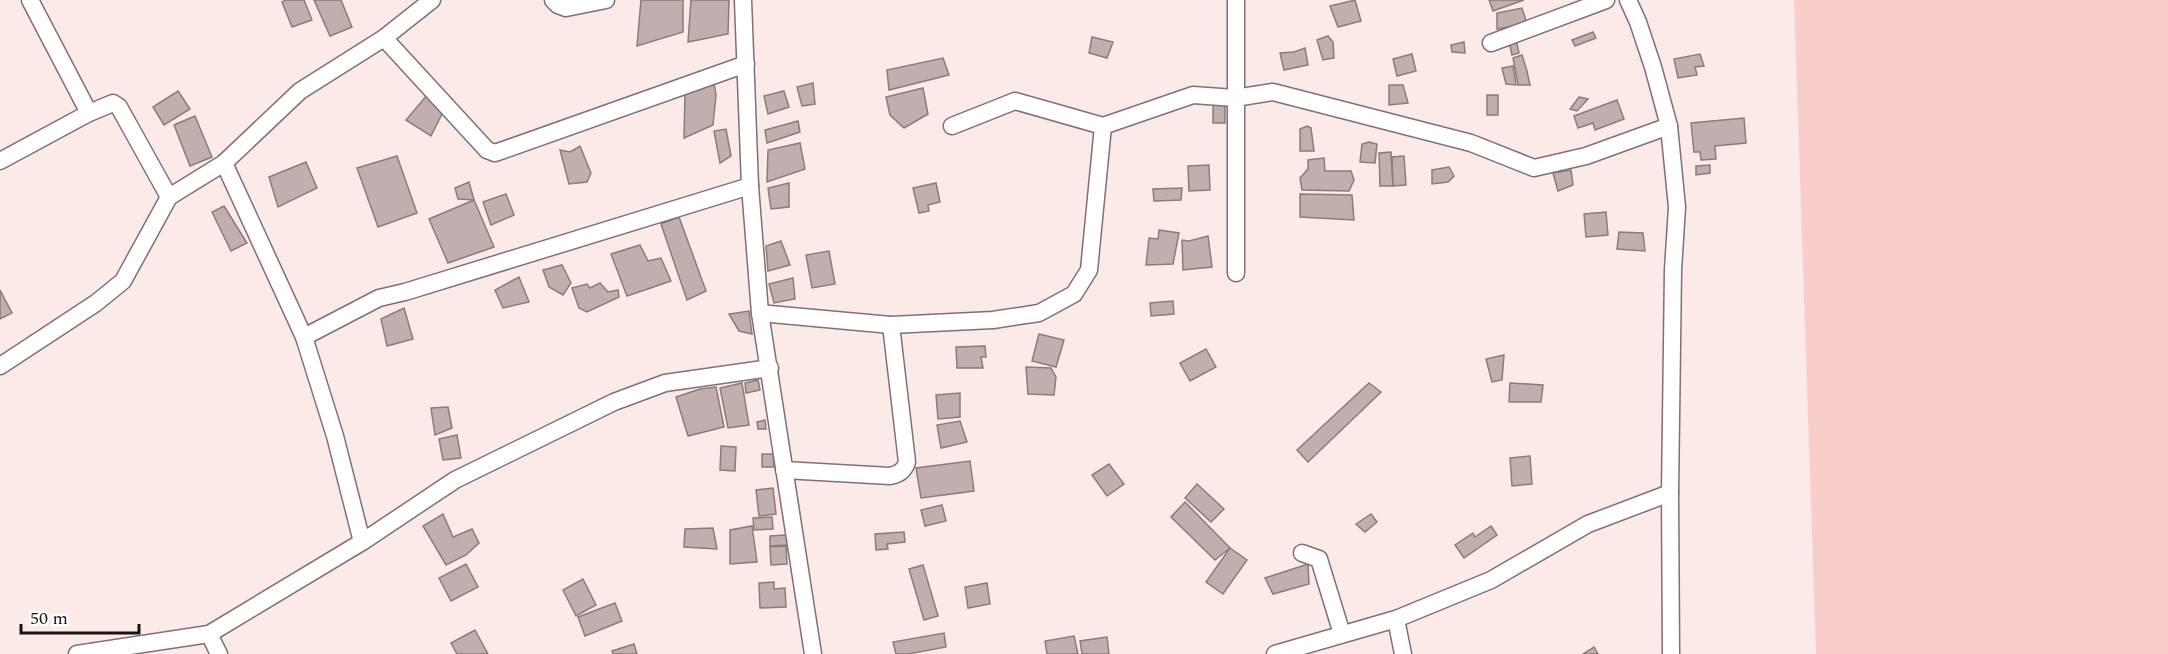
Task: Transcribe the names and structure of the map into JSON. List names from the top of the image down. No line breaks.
{"scale_bar":"50 m"}
